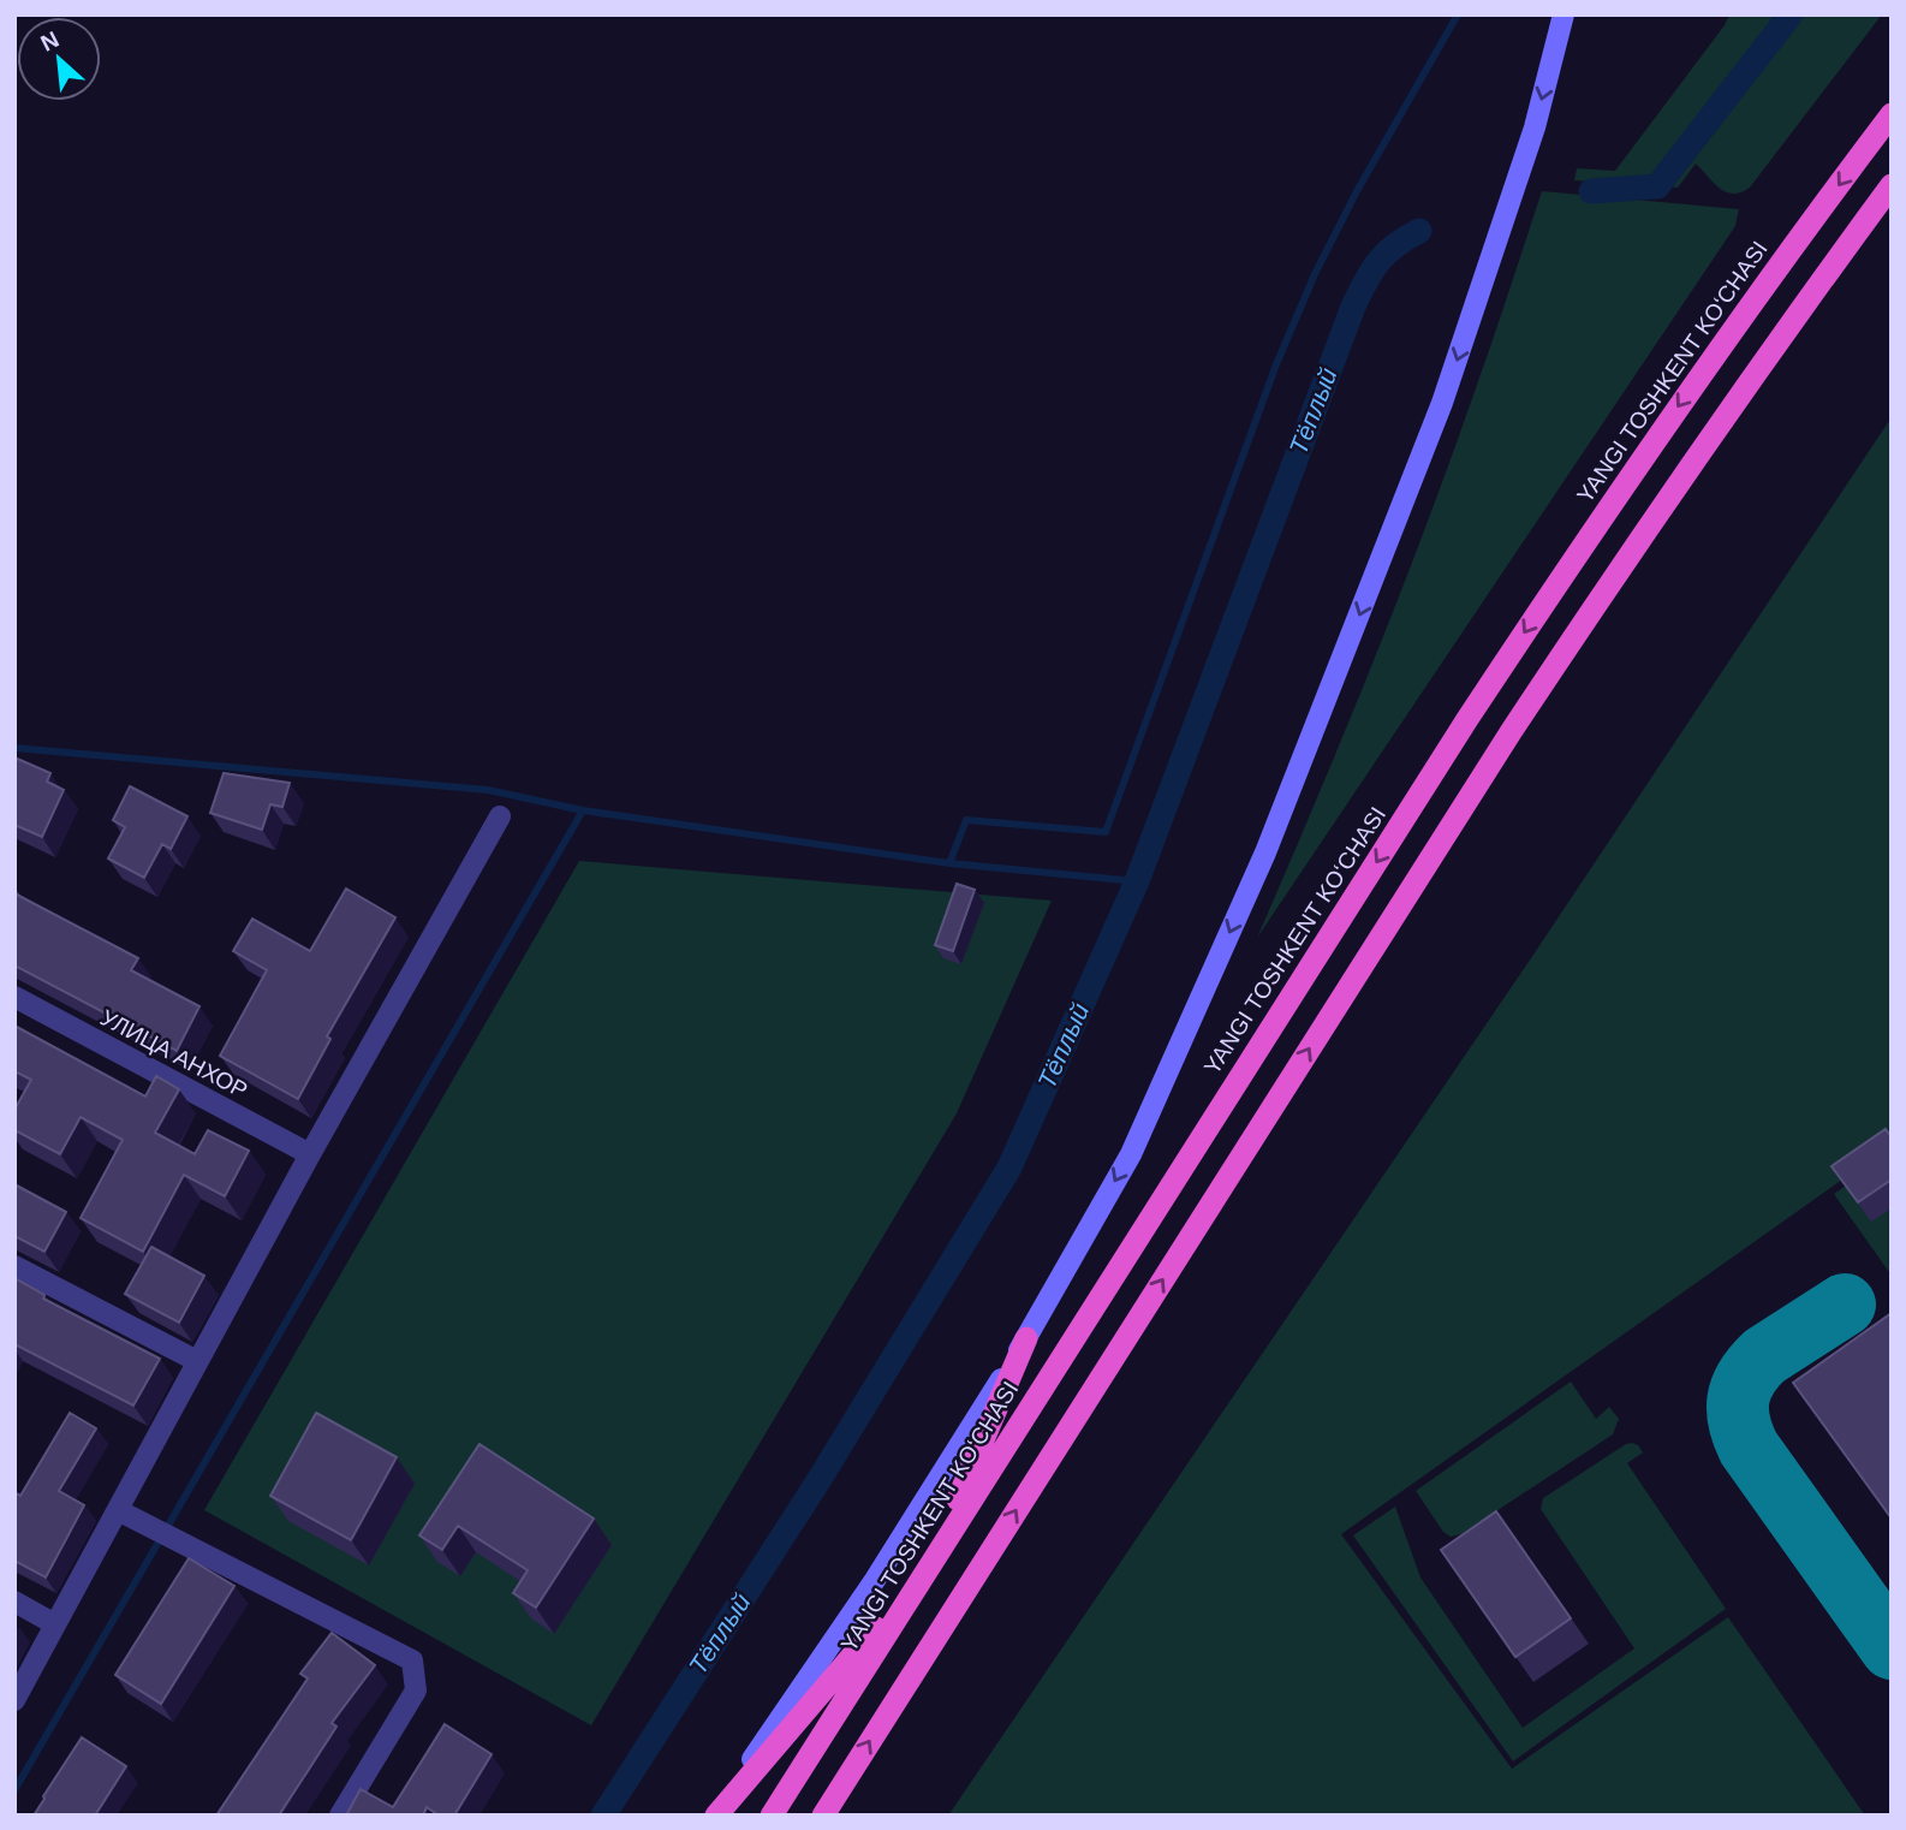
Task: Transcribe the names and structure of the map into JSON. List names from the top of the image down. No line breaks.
{"streets":{"highway":["YANGI TOSHKENT KO‘CHASI"],"street":["УЛИЦА АНХОР"]},"water":["Тёплый"],"north":"top left"}
